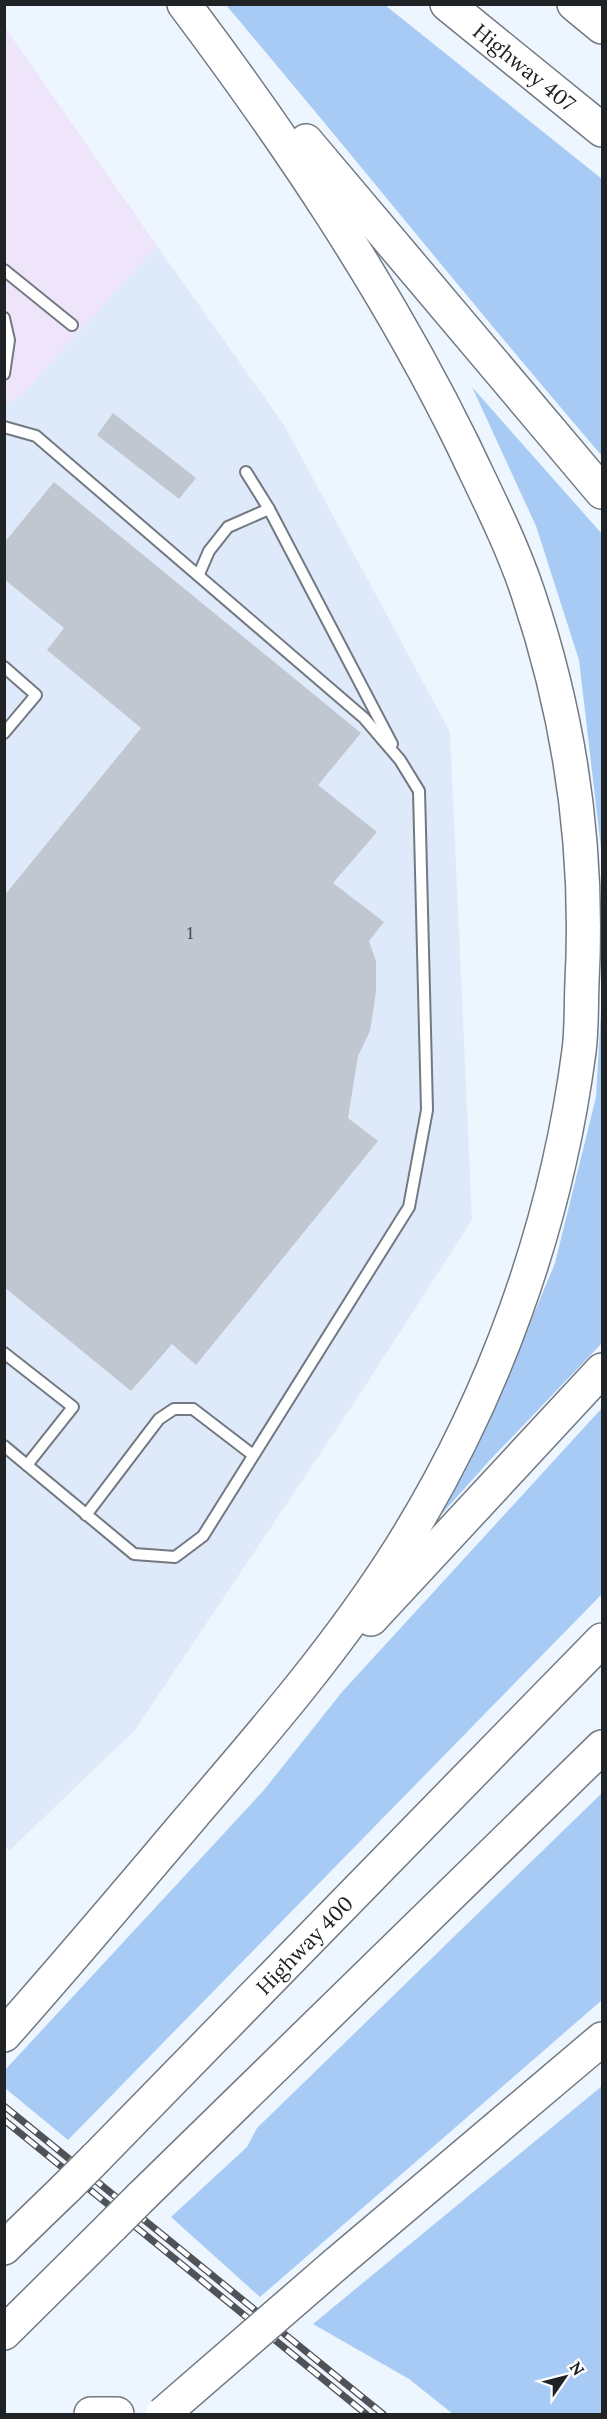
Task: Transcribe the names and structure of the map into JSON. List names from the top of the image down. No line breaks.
{"streets":{"highway":["Highway 407","Highway 400"]},"house_numbers":["1"],"north":"top right"}
